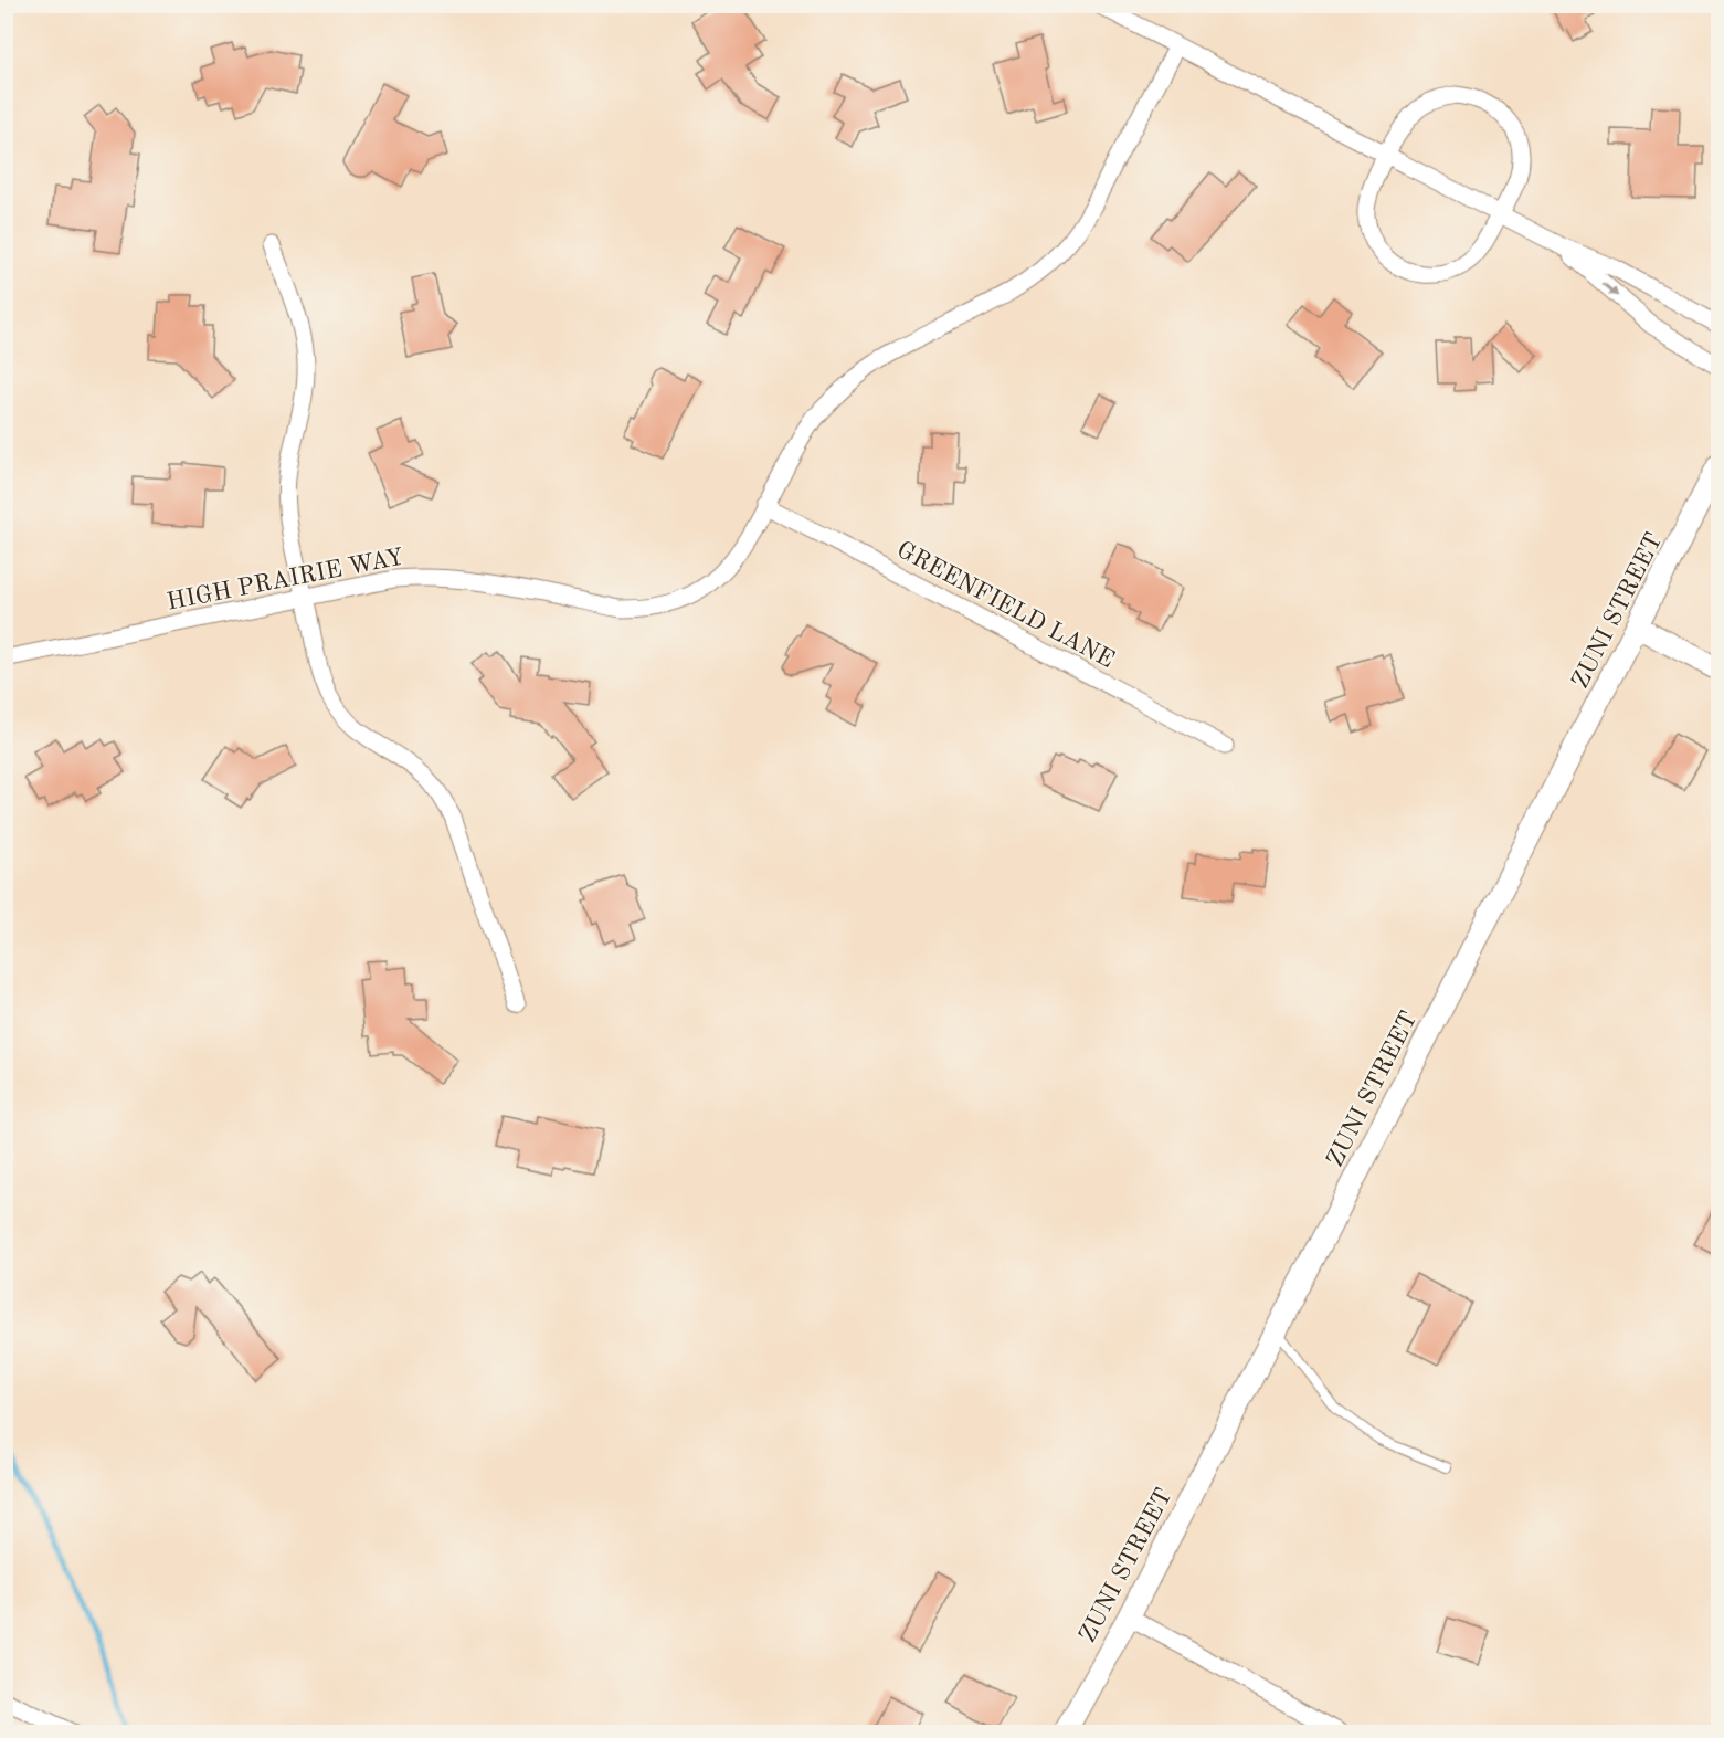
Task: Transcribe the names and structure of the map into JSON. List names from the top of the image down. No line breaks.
{"streets":{"street":["HIGH PRAIRIE WAY","GREENFIELD LANE","ZUNI STREET"]},"crossings":[["HIGH PRAIRIE WAY","GREENFIELD LANE"]]}
